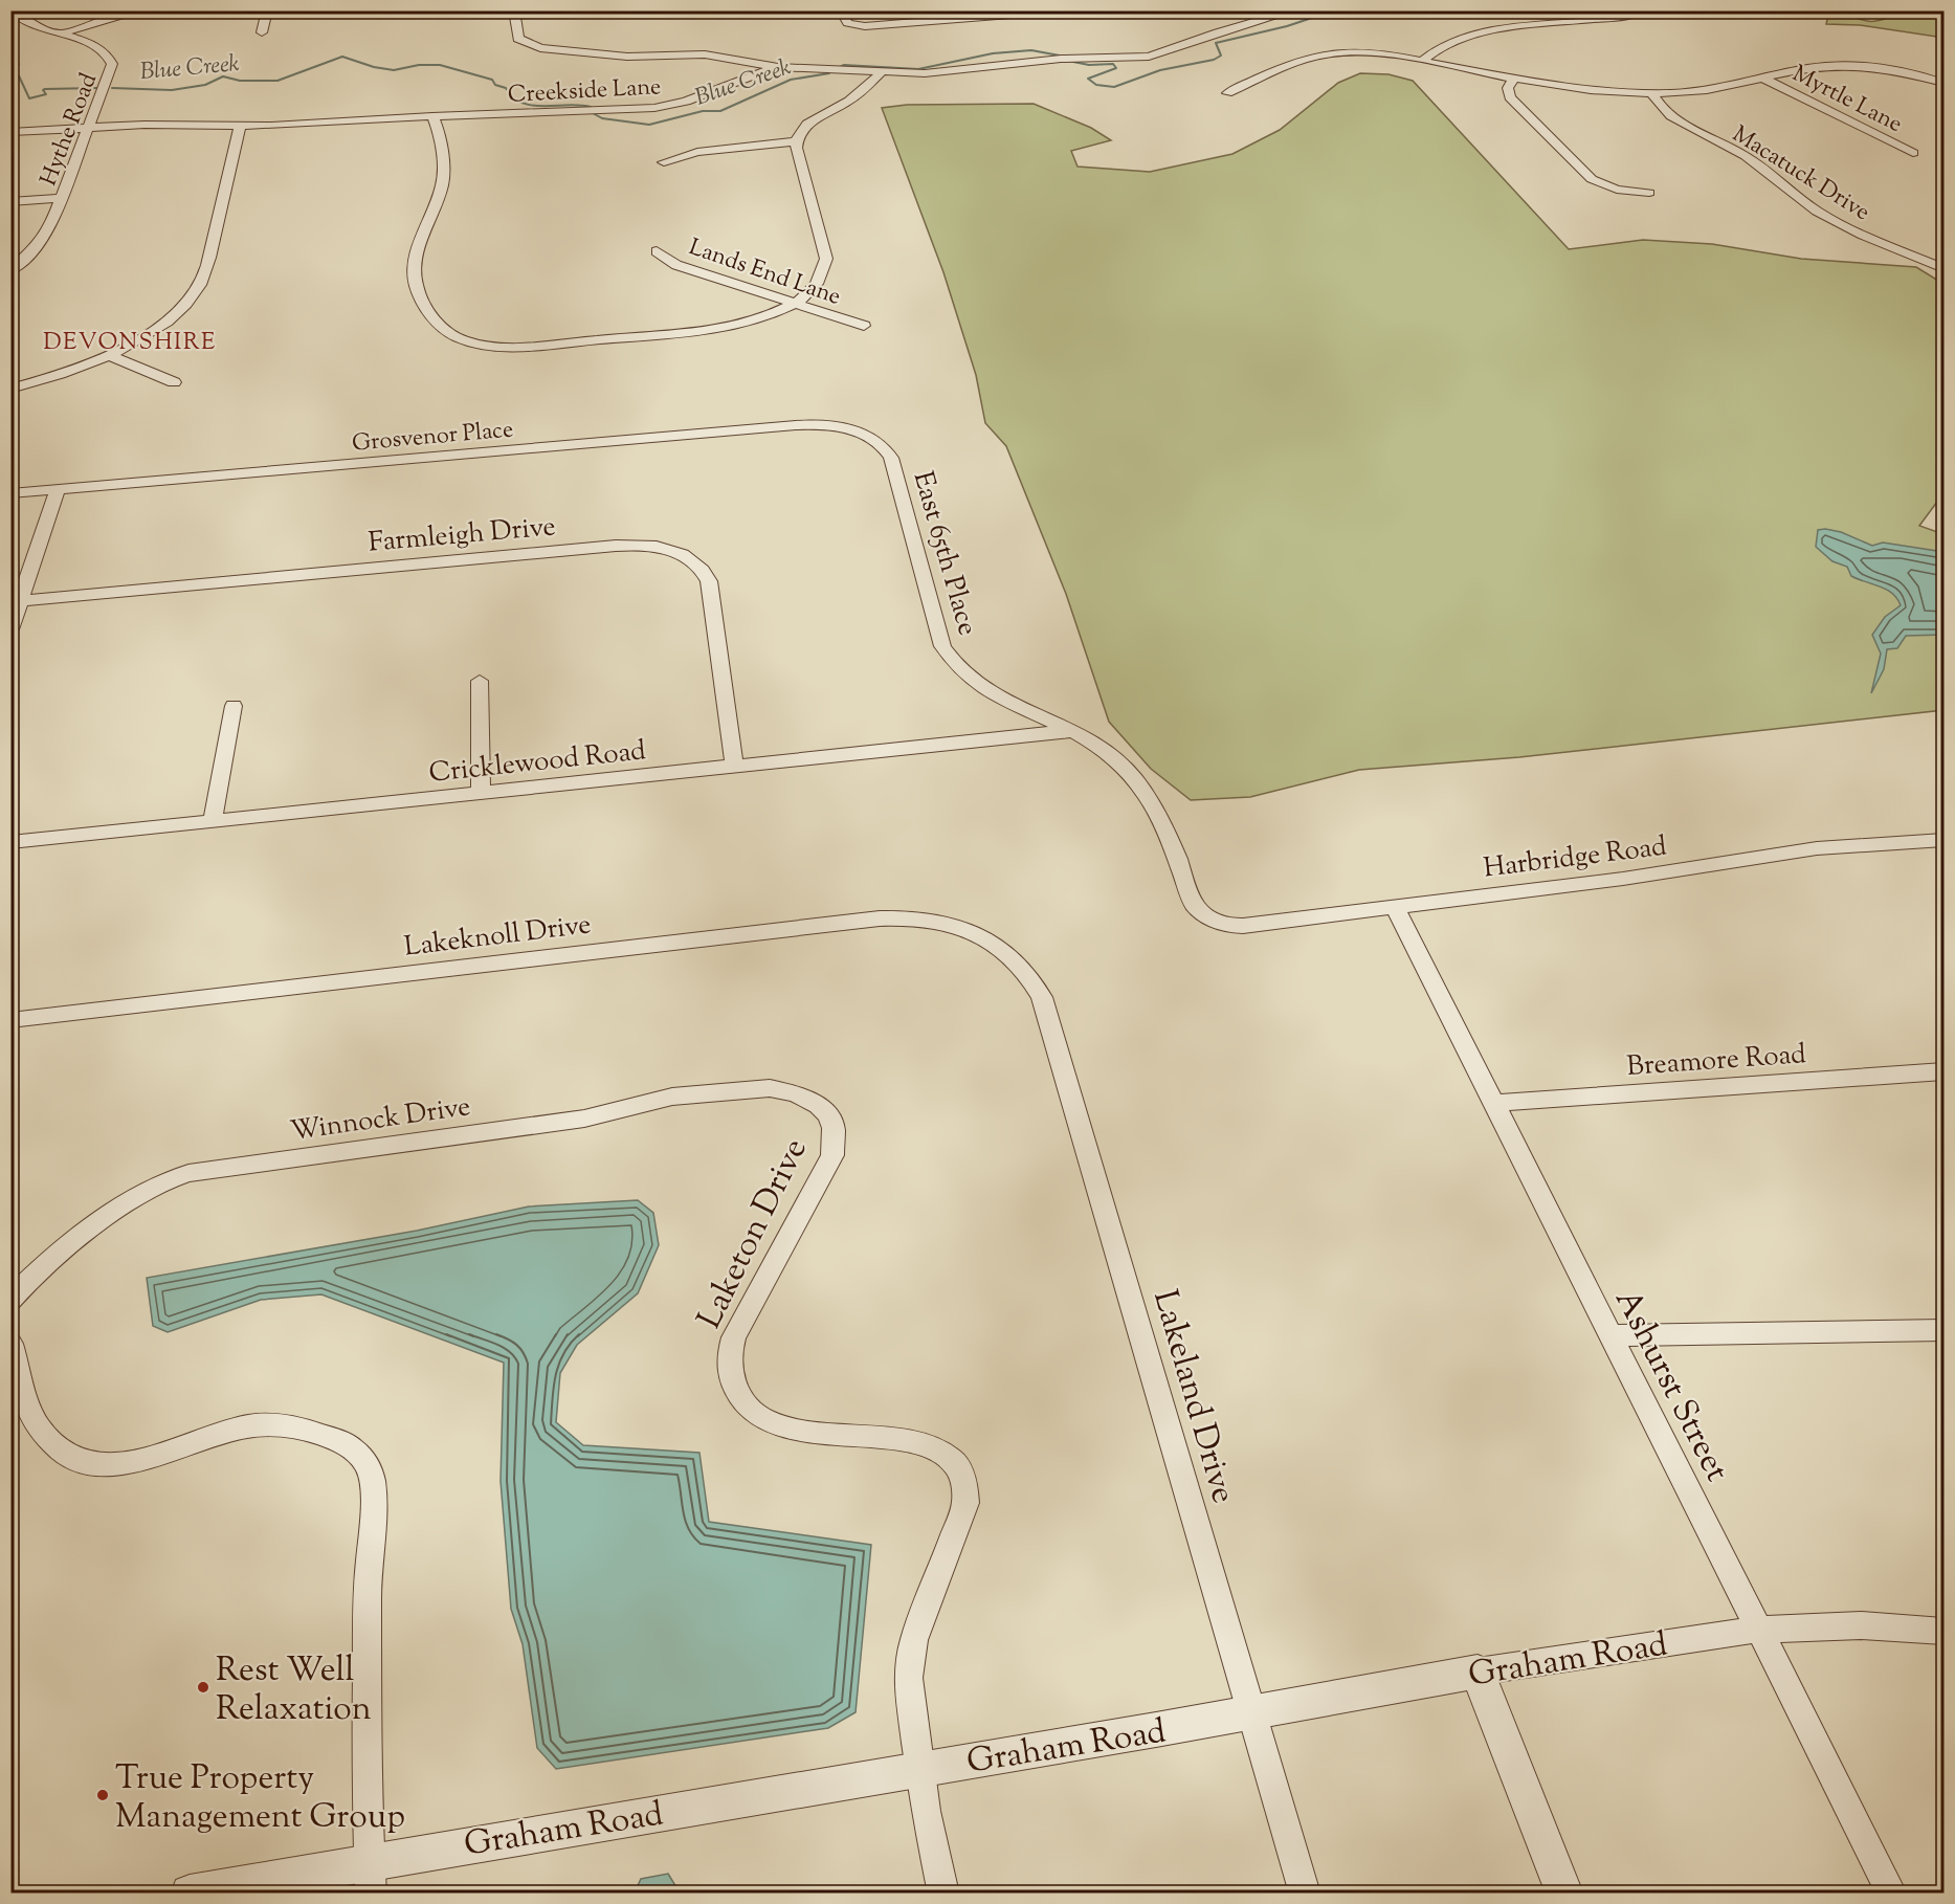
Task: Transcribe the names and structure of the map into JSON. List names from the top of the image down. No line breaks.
{"streets":{"street":["Creekside Lane","Myrtle Lane","Hythe Road","Macatuck Drive","Lands End Lane","Grosvenor Place","Farmleigh Drive","East 65th Place","Cricklewood Road","Harbridge Road","Lakeknoll Drive","Breamore Road","Winnock Drive","Laketon Drive","Ashurst Street","Lakeland Drive","Graham Road"]},"crossings":[["Creekside Lane","Hythe Road"],["Grosvenor Place","East 65th Place"],["Farmleigh Drive","Cricklewood Road"],["East 65th Place","Cricklewood Road"],["East 65th Place","Harbridge Road"],["Harbridge Road","Ashurst Street"],["Lakeknoll Drive","Lakeland Drive"],["Breamore Road","Ashurst Street"],["Winnock Drive","Laketon Drive"],["Laketon Drive","Graham Road"],["Ashurst Street","Graham Road"],["Lakeland Drive","Graham Road"]],"districts":["DEVONSHIRE"],"water":["Blue Creek"],"places":["Rest Well Relaxation","True Property Management Group"]}
